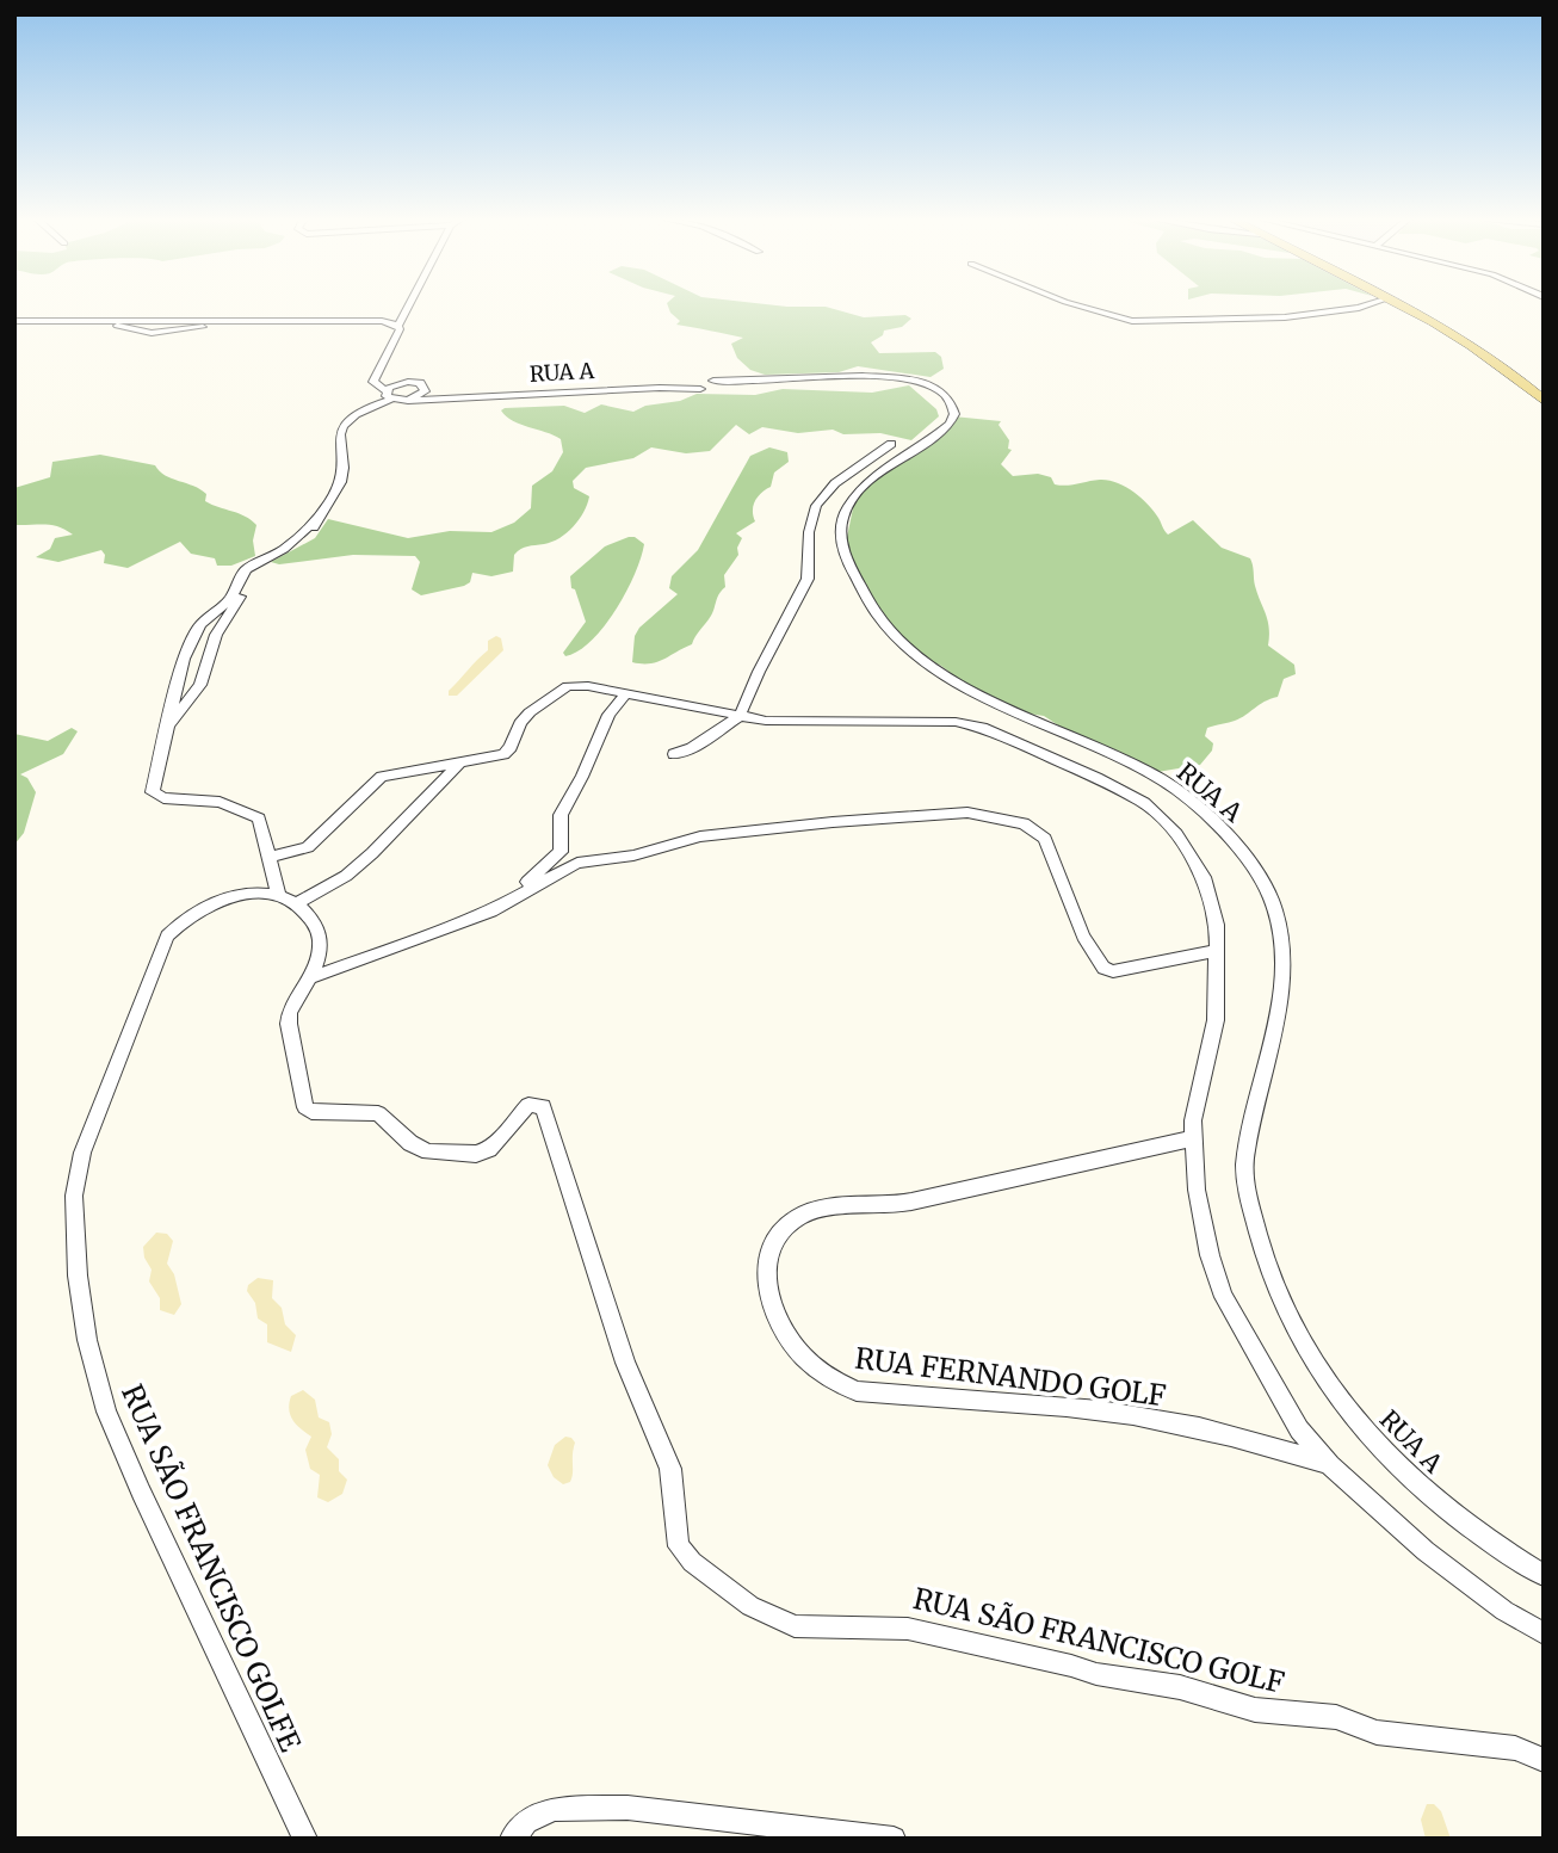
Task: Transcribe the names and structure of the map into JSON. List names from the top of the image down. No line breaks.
{"streets":{"street":["RUA A","RUA FERNANDO GOLF","RUA SÃO FRANCISCO GOLFE","RUA SÃO FRANCISCO GOLF"]}}
